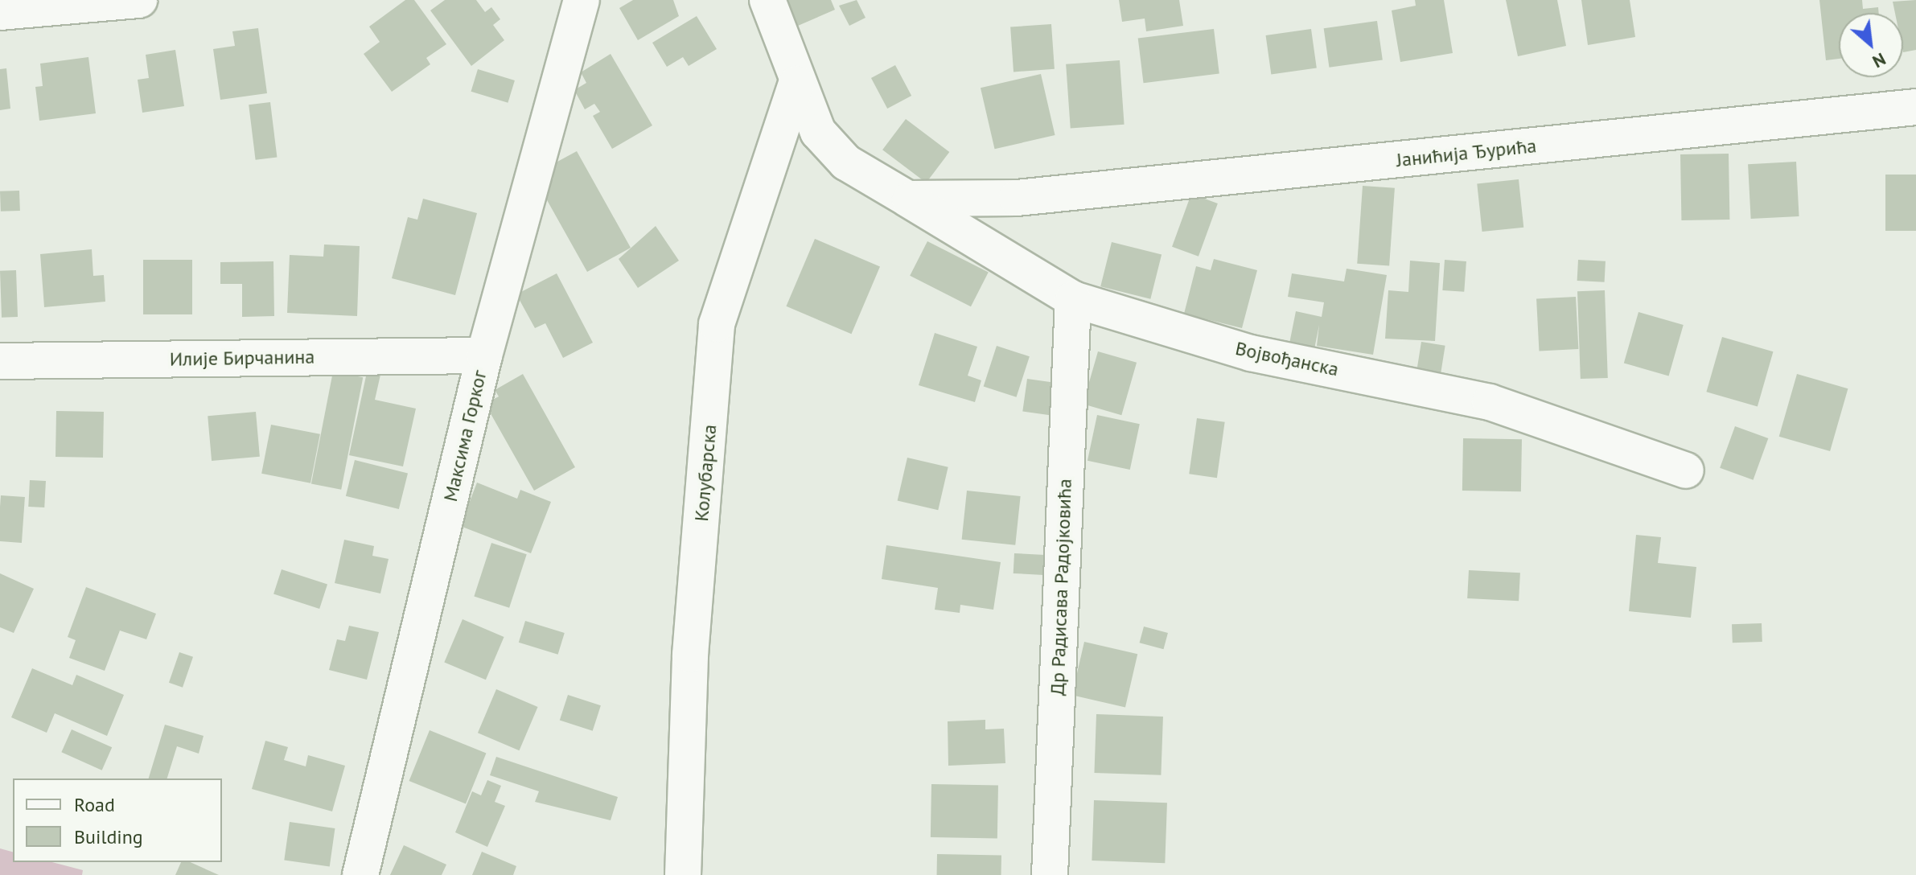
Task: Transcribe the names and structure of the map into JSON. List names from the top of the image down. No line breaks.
{"streets":{"street":["Јанићија Ђурића","Илије Бирчанина","Војвођанска","Максима Горког","Колубарска","Др Радисава Радојковића"]},"crossings":[["Јанићија Ђурића","Војвођанска"],["Илије Бирчанина","Максима Горког"],["Војвођанска","Др Радисава Радојковића"]],"legend":["Road","Building"],"north":"bottom right"}
